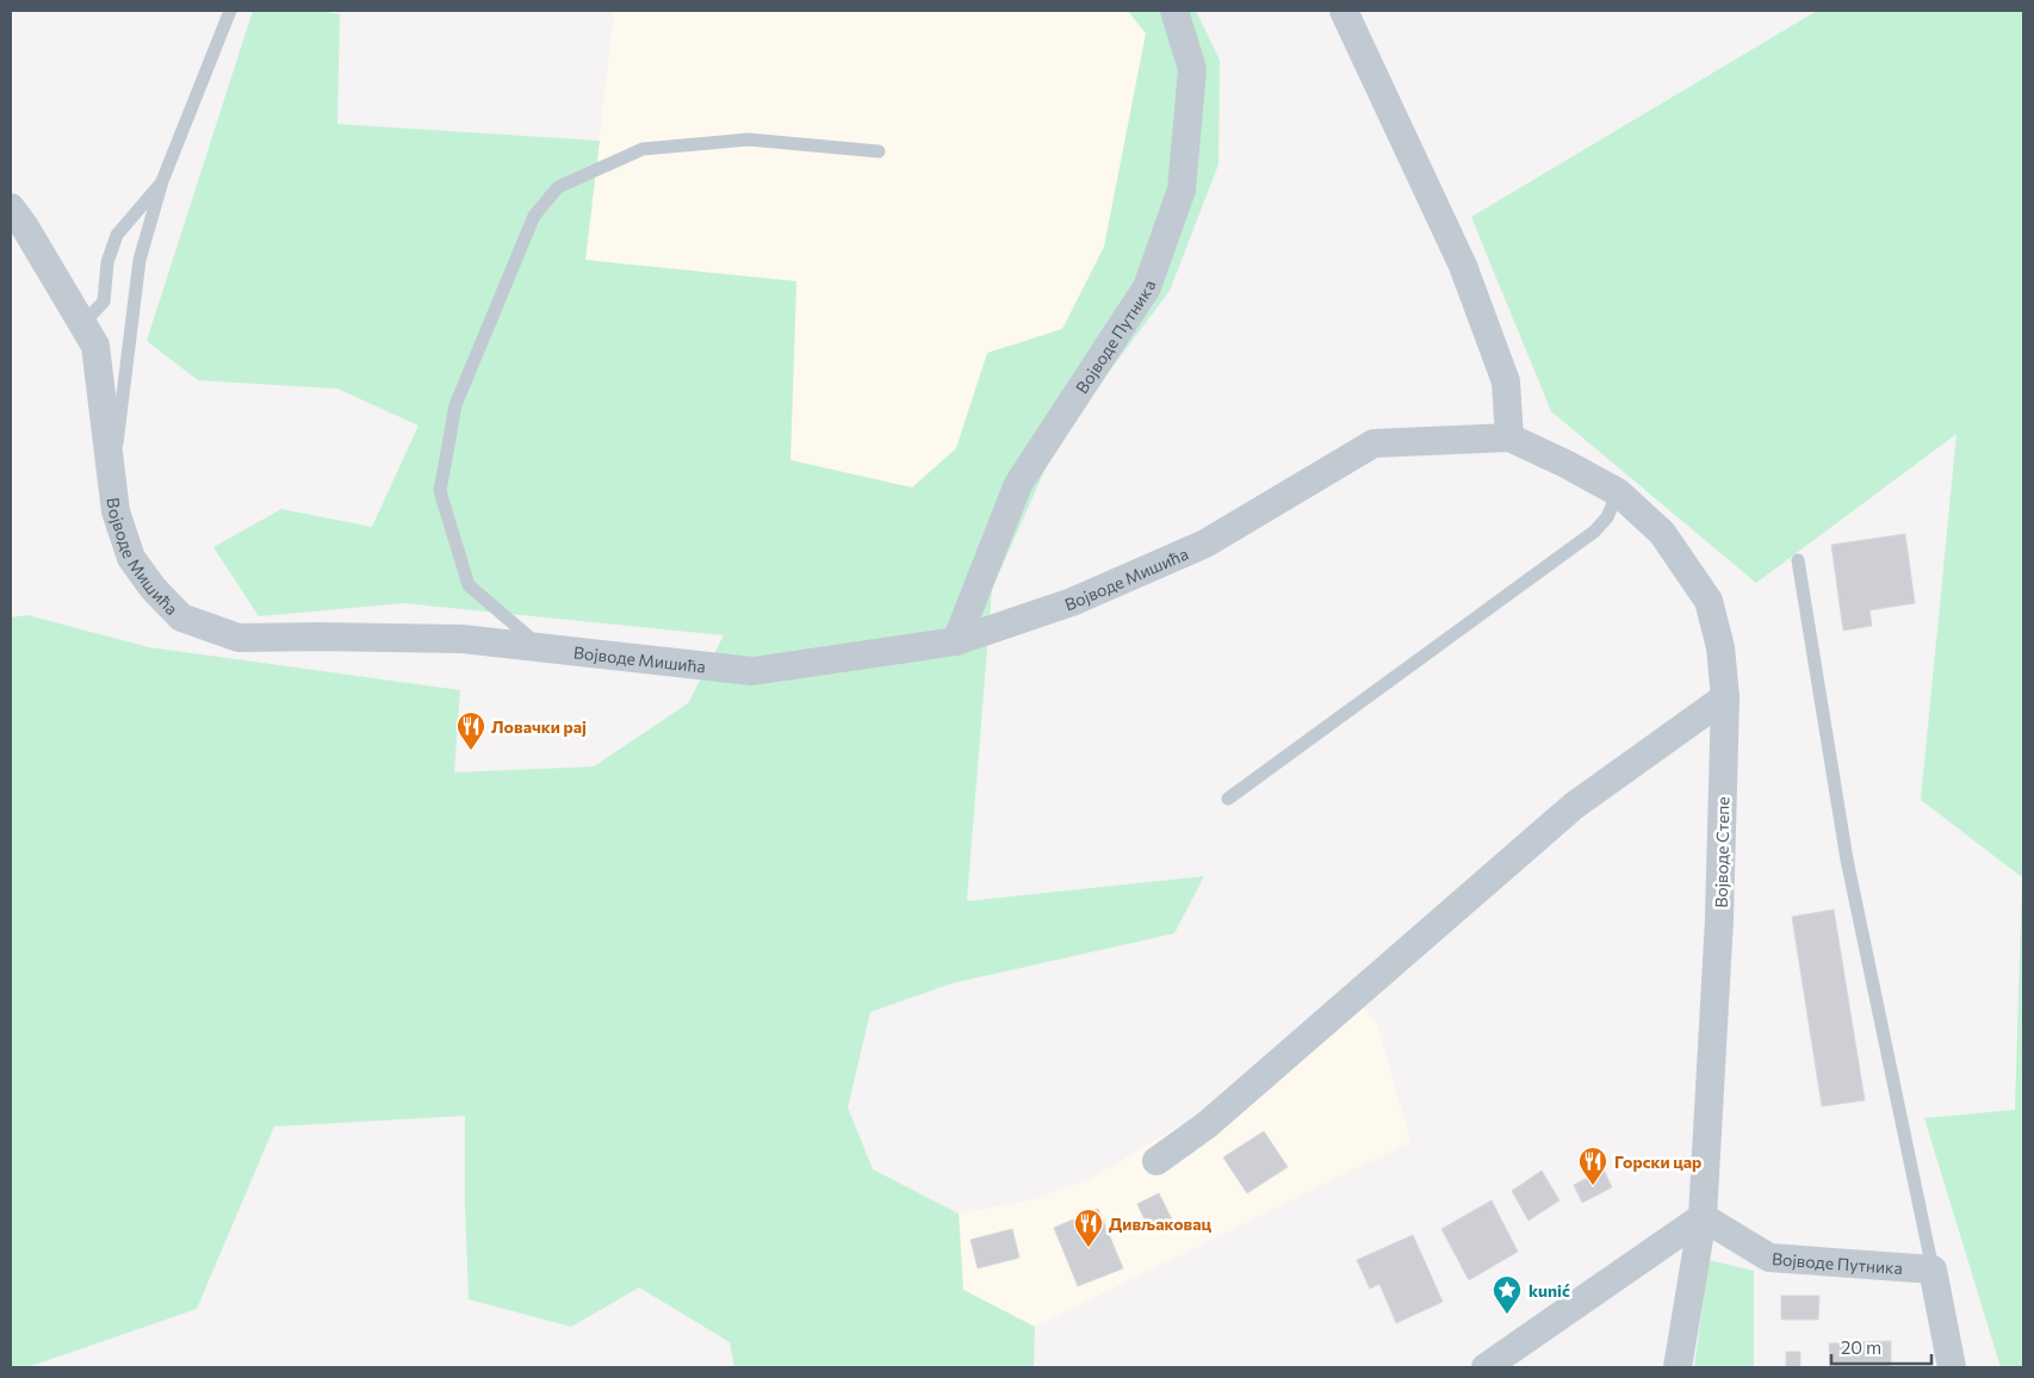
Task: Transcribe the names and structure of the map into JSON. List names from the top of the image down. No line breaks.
{"streets":{"street":["Војводе Путника","Војводе Мишића","Војводе Степе"]},"crossings":[["Војводе Путника","Војводе Мишића"],["Војводе Путника","Војводе Степе"],["Војводе Мишића","Војводе Степе"]],"places":{"restaurant":["Ловачки рај","Горски цар","Дивљаковац"],"place":["kunić"]},"scale_bar":"20 m"}
